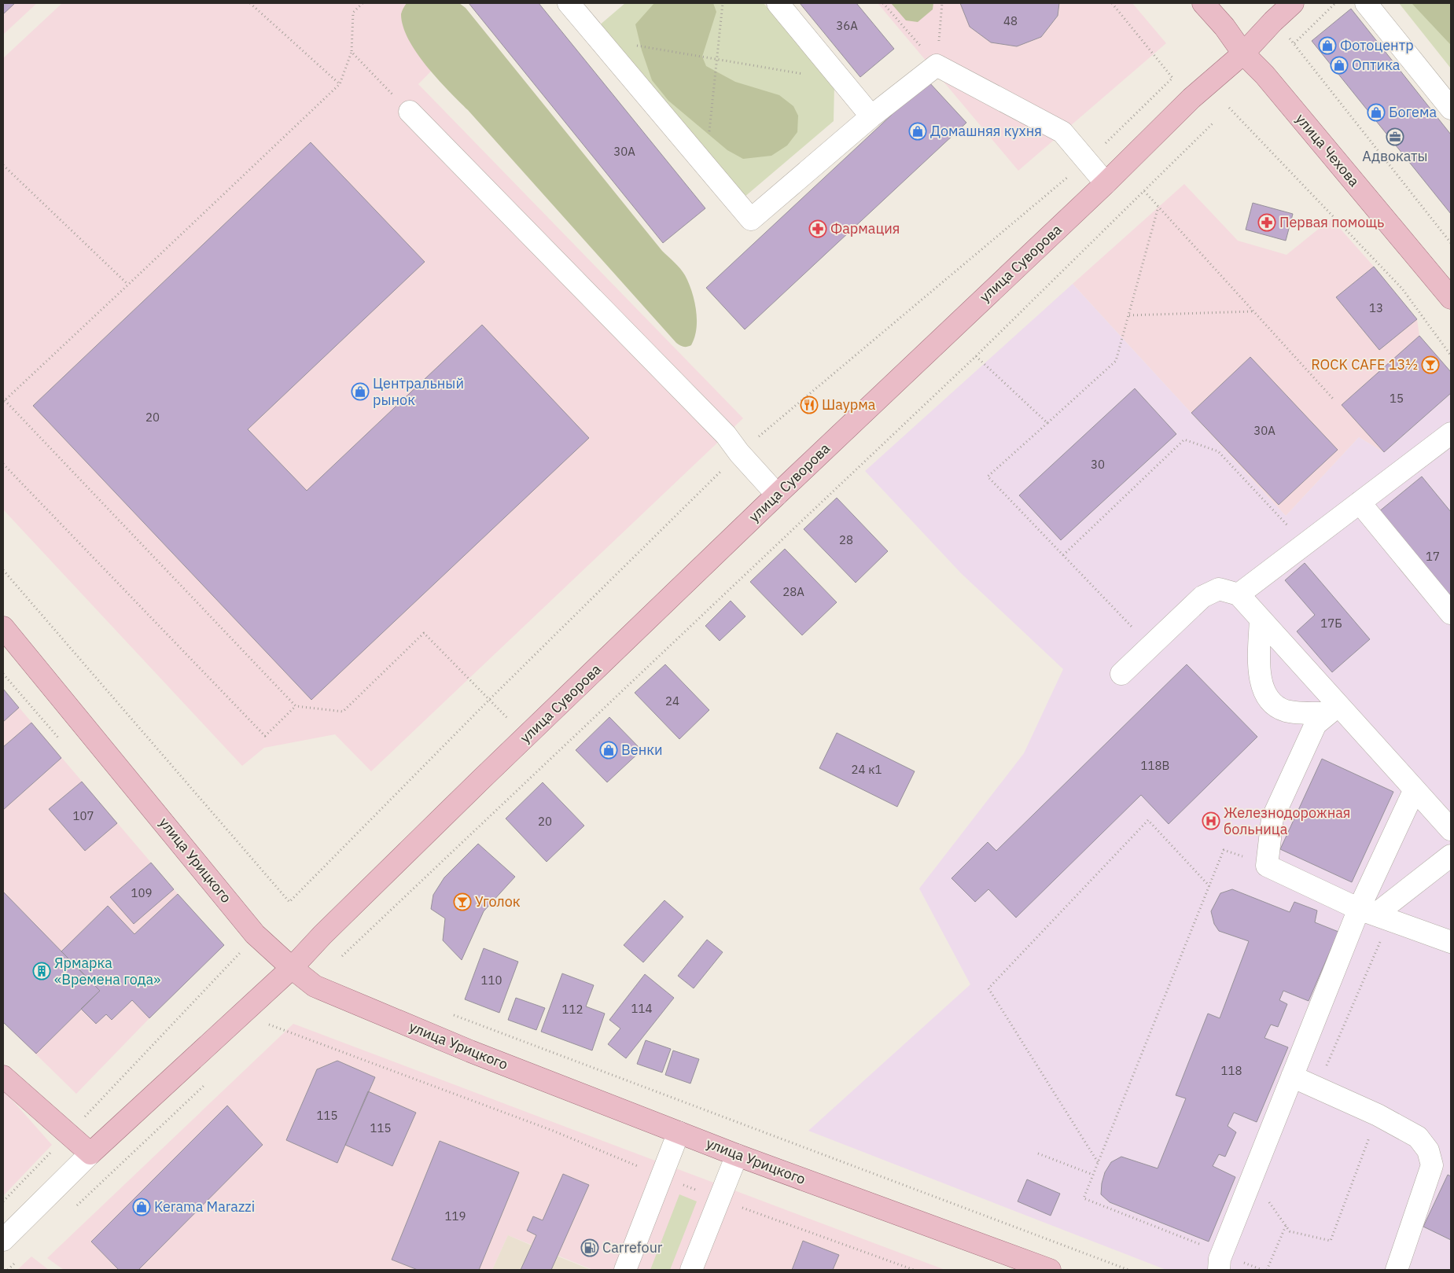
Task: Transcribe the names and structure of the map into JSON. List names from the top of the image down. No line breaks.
{"streets":{"main road":["улица Чехова","улица Суворова","улица Урицкого"]},"crossings":[["улица Чехова","улица Суворова"],["улица Суворова","улица Урицкого"]],"places":{"shop":["Фотоцентр","Оптика","Богема","Домашняя кухня","Центральный рынок","Венки","Kerama Marazzi"],"office":["Адвокаты"],"pharmacy":["Первая помощь","Фармация"],"bar":["ROCK CAFE 13½","Уголок"],"restaurant":["Шаурма"],"hospital":["Железнодорожная больница"],"building":["Ярмарка «Времена года»"],"fuel station":["Carrefour"]},"house_numbers":["48","36А","30А","13","15","20","30А","30","28","17","28А","17Б","24","118B","24 к1","107","20","109","110","114","112","118","115","115","119"]}
